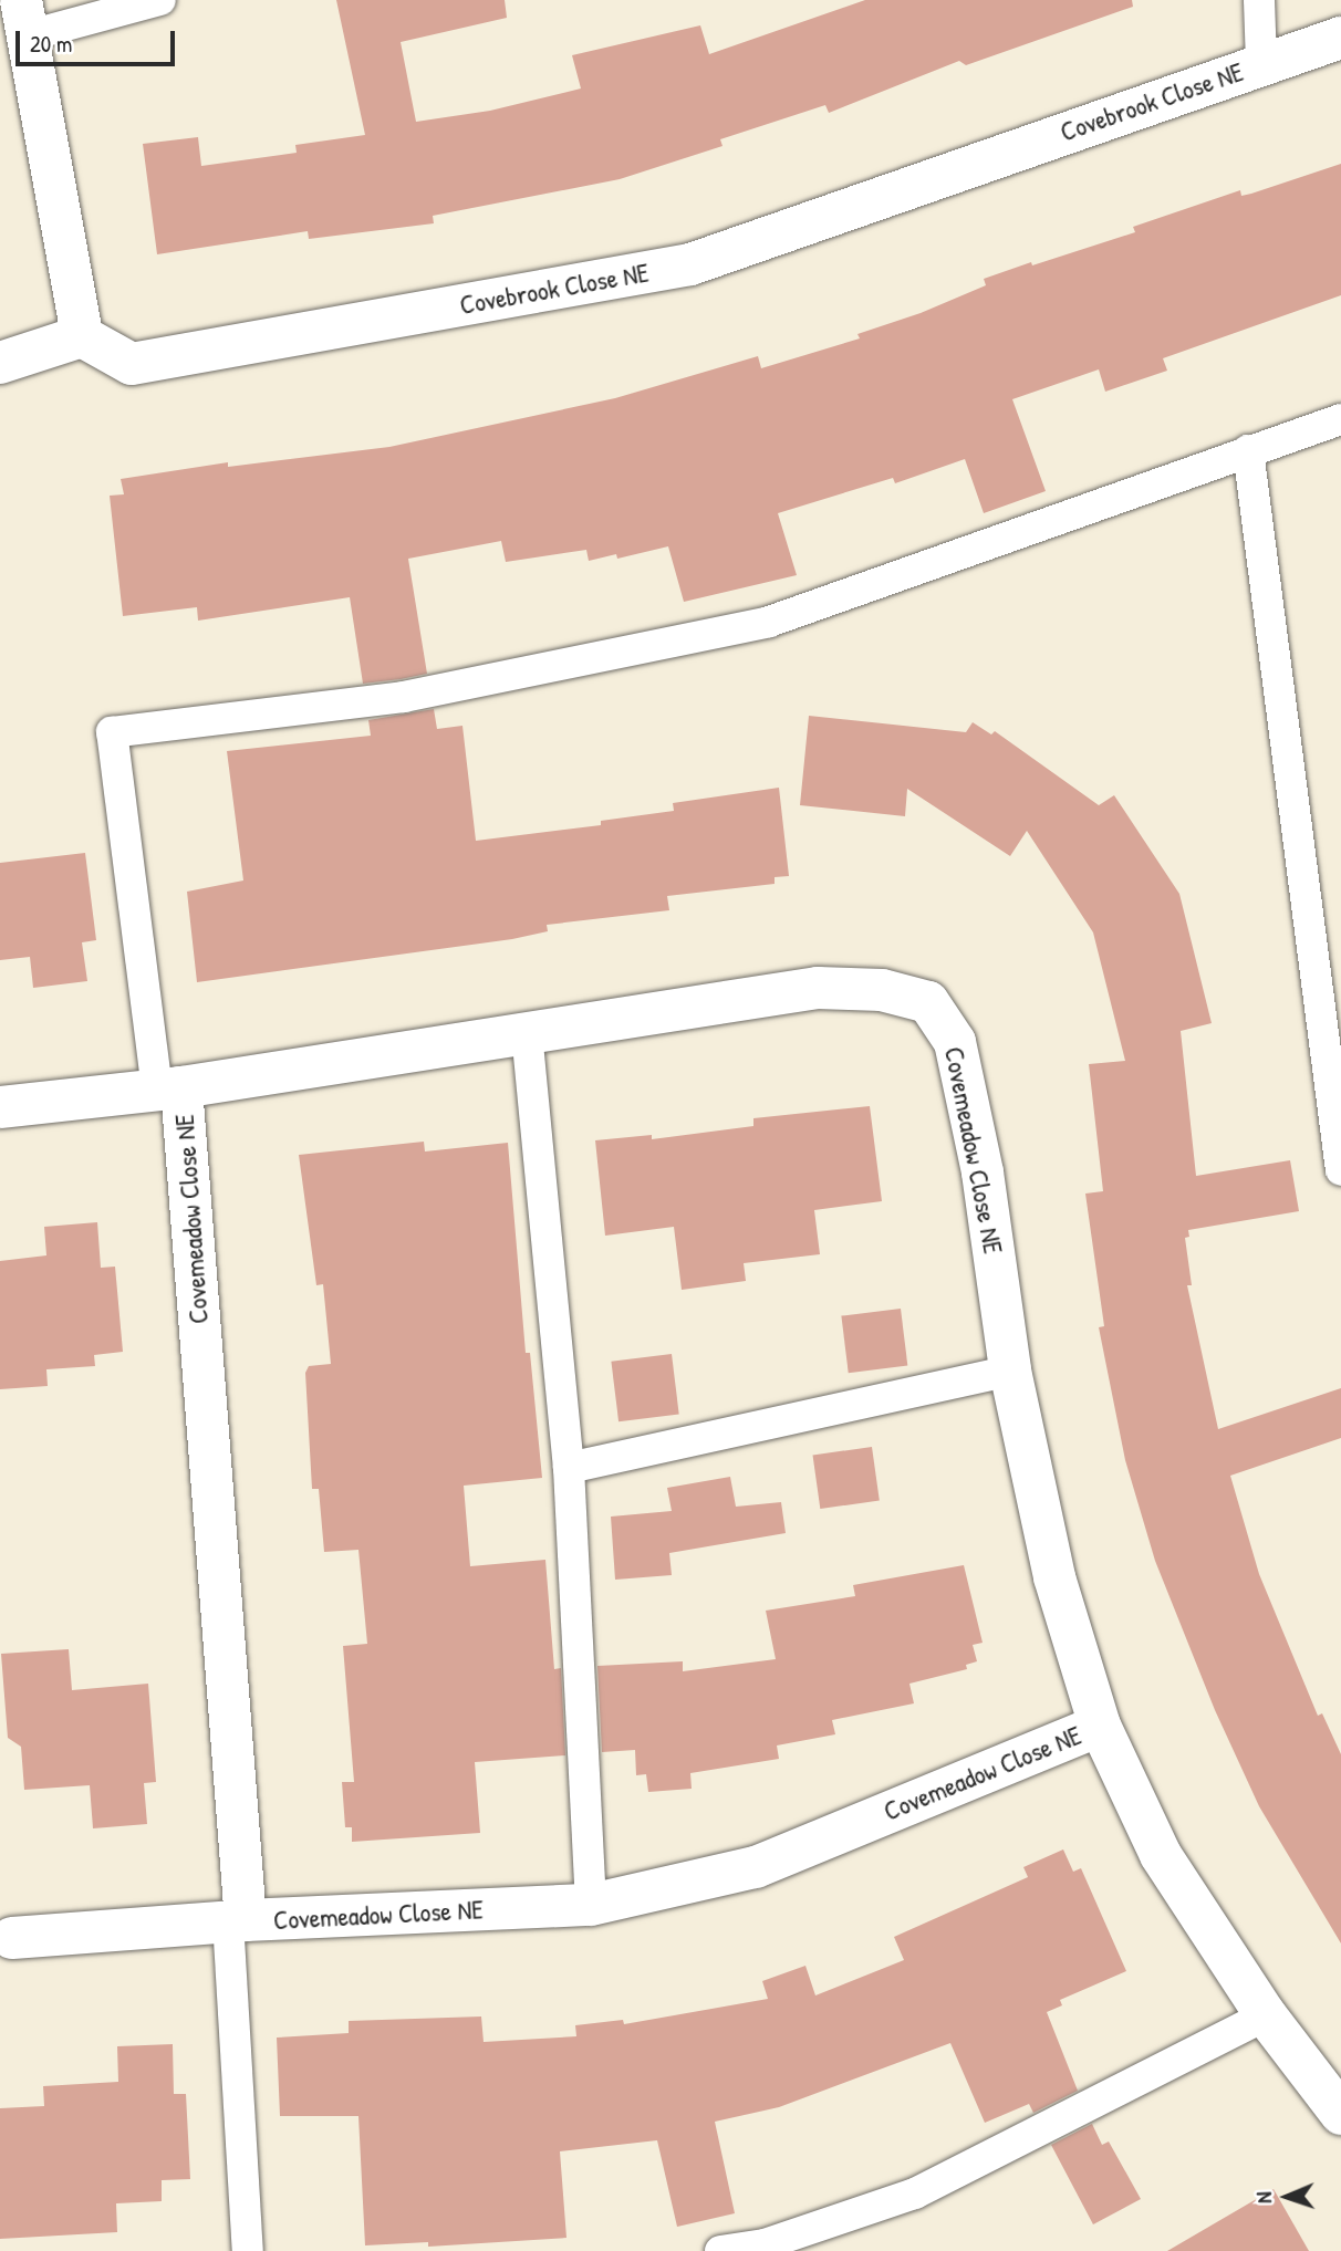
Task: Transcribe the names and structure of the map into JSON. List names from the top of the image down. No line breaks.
{"streets":{"street":["Covebrook Close NE","Covemeadow Close NE"]},"scale_bar":"20 m","north":"left"}
